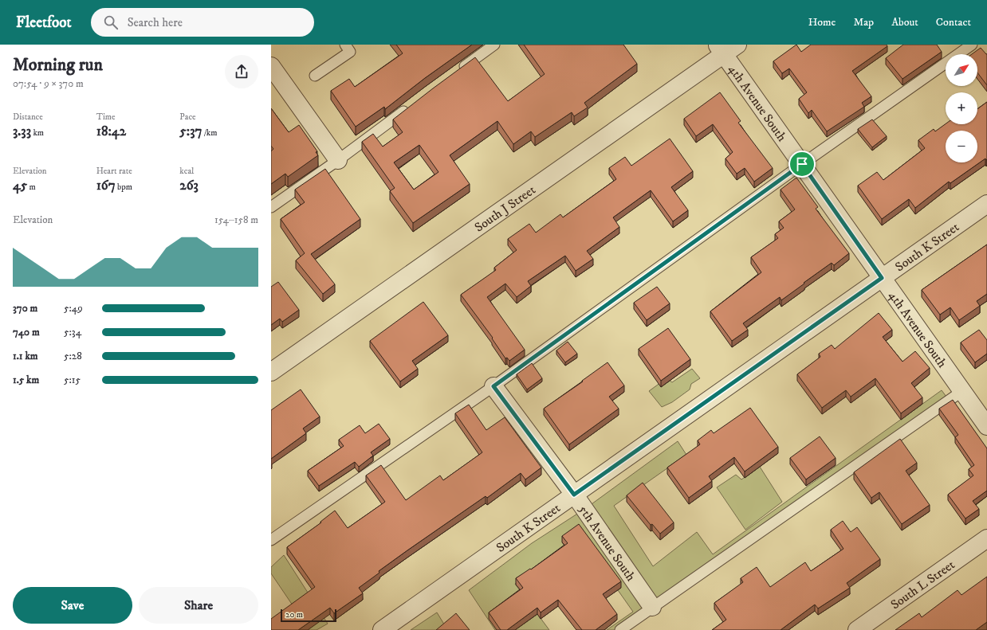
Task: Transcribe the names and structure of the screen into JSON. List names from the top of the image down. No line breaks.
{"streets":{"street":["4th Avenue South","South J Street","South K Street","5th Avenue South","South L Street"]},"crossings":[["4th Avenue South","South J Street"],["4th Avenue South","South K Street"],["South K Street","5th Avenue South"]],"scale_bar":"20 m","north":"top right","page":{"header":"Fleetfoot","search":"Search here","nav":["Home","Map","About","Contact"],"heading":["Morning run","07:54 · 9 × 370 m"],"map_buttons":["+","−"],"stats":[["Distance","3.33 km"],["Time","18:42"],["Pace","5:37 /km"],["Elevation","45 m"],["Heart rate","167 bpm"],["kcal","263"]],"chart":["Elevation","154–158 m"],"list":[{"name":"370 m","note":"5:49"},{"name":"740 m","note":"5:34"},{"name":"1.1 km","note":"5:28"},{"name":"1.5 km","note":"5:15"}],"buttons":["Save","Share"],"scale":"20 m"}}
